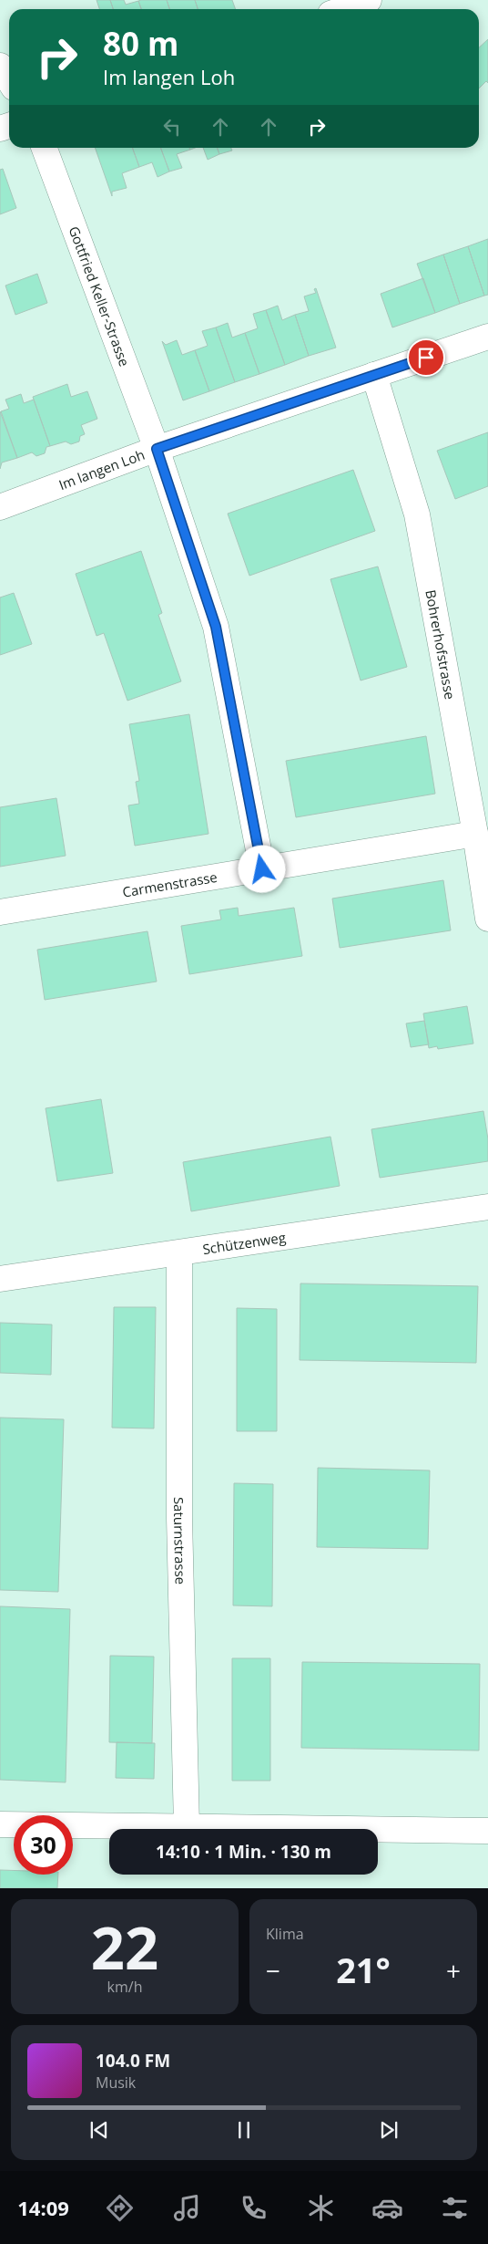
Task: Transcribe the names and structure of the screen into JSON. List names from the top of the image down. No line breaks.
{"streets":{"street":["Gottfried Keller-Strasse","Im langen Loh","Bohrerhofstrasse","Carmenstrasse","Schützenweg","Saturnstrasse"]},"crossings":[["Gottfried Keller-Strasse","Im langen Loh"],["Gottfried Keller-Strasse","Carmenstrasse"],["Im langen Loh","Bohrerhofstrasse"],["Bohrerhofstrasse","Carmenstrasse"],["Schützenweg","Saturnstrasse"]],"page":{"turn":["80 m","Im langen Loh"],"limit":"30","trip":"14:10 · 1 Min. · 130 m","tile":[["22","km/h"],"Klima"],"heat":["−","21°","+"],"song":["104.0 FM","Musik"],"tabs":"14:09"}}
